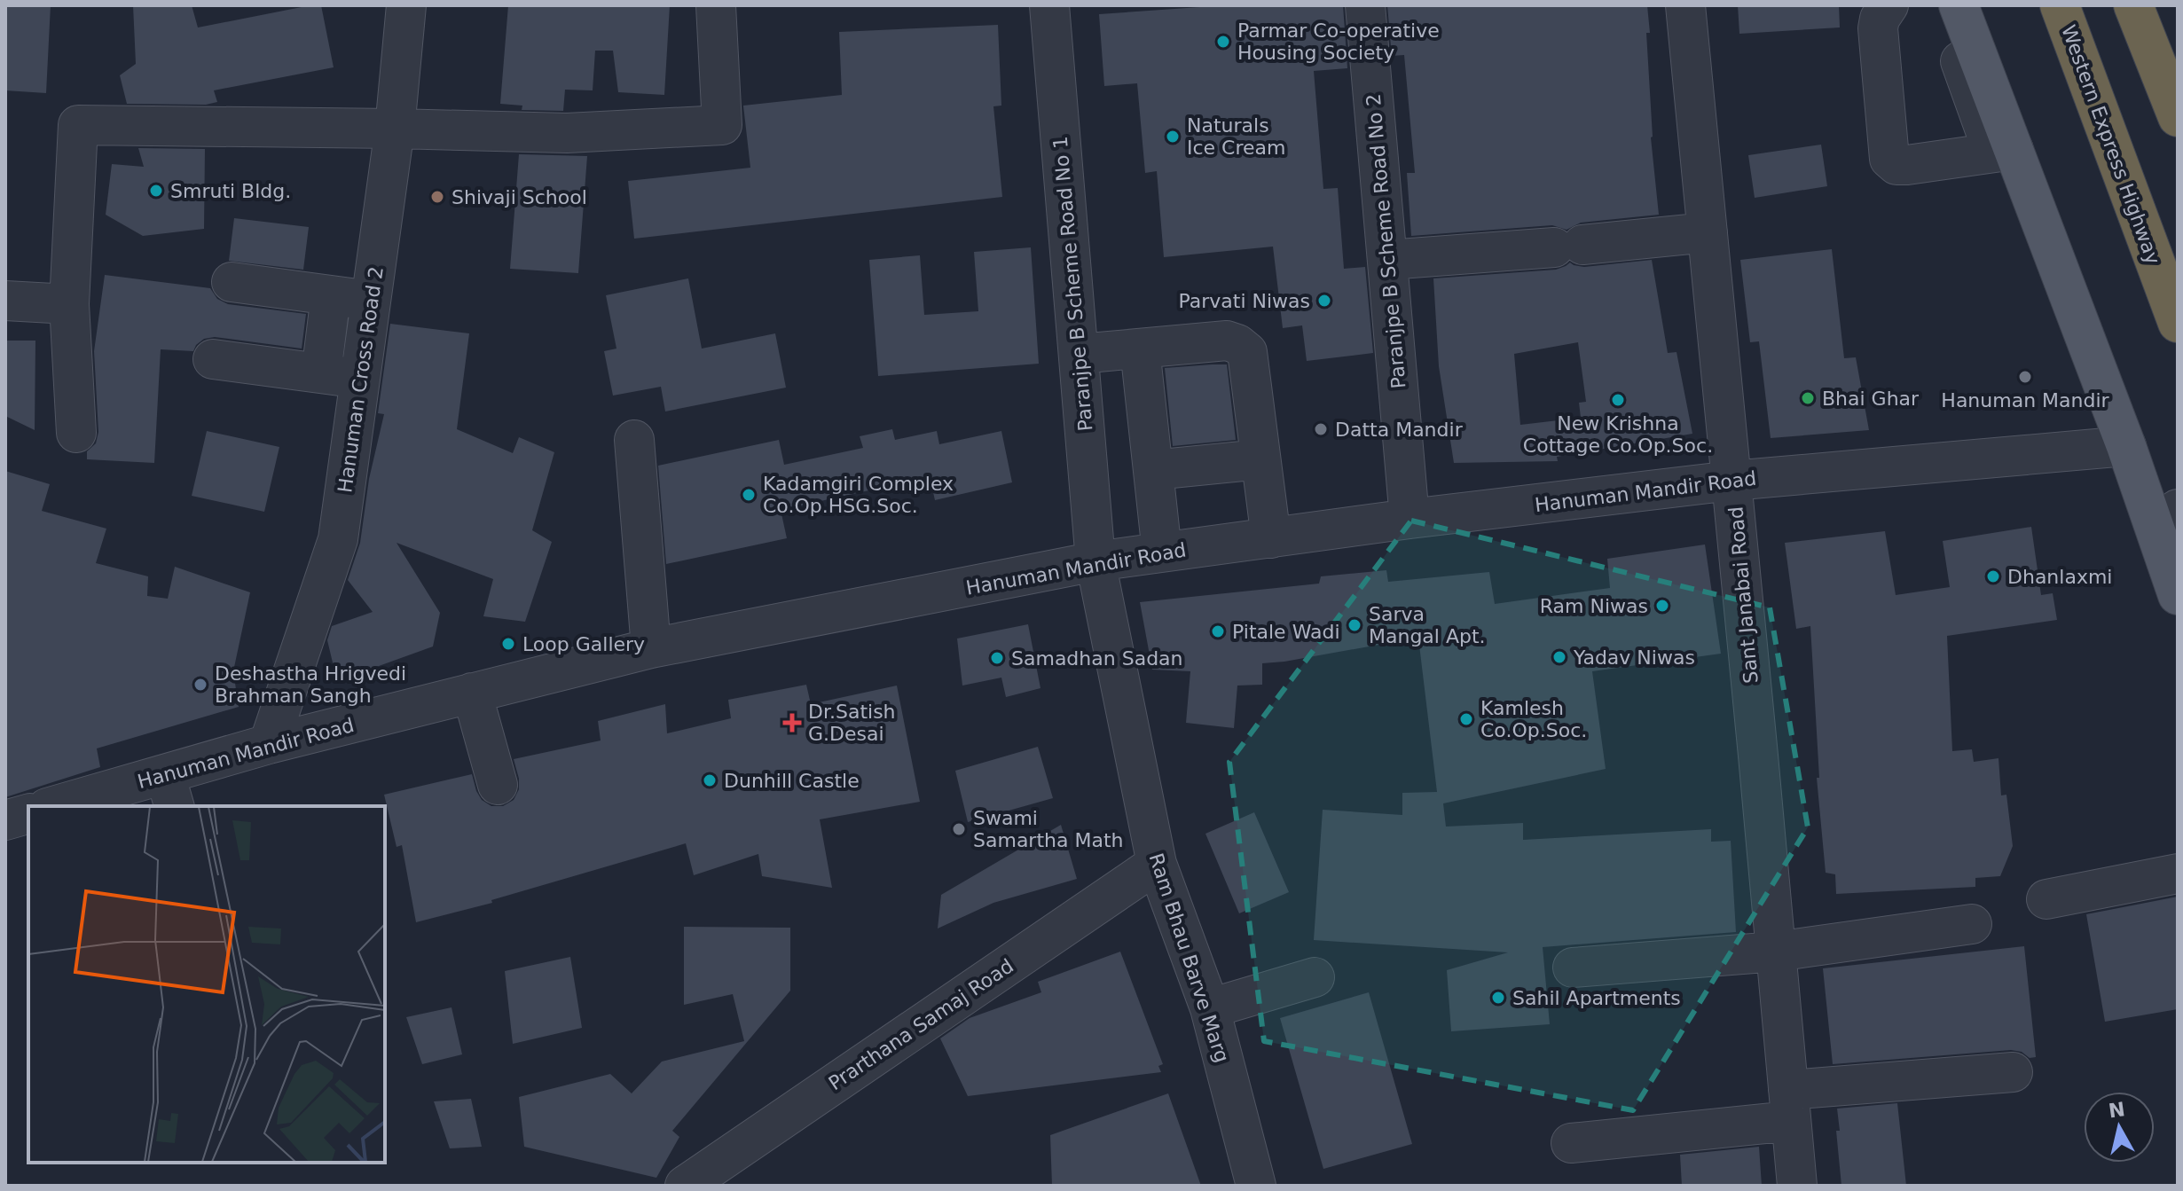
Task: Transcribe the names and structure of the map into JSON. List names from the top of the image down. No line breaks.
{"streets":{"highway":["Western Express Highway"],"street":["Paranjpe B Scheme Road No 2","Paranjpe B Scheme Road No 1","Hanuman Cross Road 2","Hanuman Mandir Road","Sant Janabai Road","Ram Bhau Barve Marg","Prarthana Samaj Road"]},"crossings":[["Paranjpe B Scheme Road No 2","Hanuman Mandir Road"],["Paranjpe B Scheme Road No 1","Hanuman Mandir Road"],["Paranjpe B Scheme Road No 1","Ram Bhau Barve Marg"],["Hanuman Cross Road 2","Hanuman Mandir Road"],["Hanuman Mandir Road","Sant Janabai Road"],["Hanuman Mandir Road","Ram Bhau Barve Marg"],["Ram Bhau Barve Marg","Prarthana Samaj Road"]],"places":{"other":["Parmar Co-operative Housing Society","Naturals Ice Cream","Smruti Bldg.","Shivaji School","Parvati Niwas","Hanuman Mandir","Bhai Ghar","New Krishna Cottage Co.Op.Soc.","Datta Mandir","Kadamgiri Complex Co.Op.HSG.Soc.","Dhanlaxmi","Ram Niwas","Sarva Mangal Apt.","Pitale Wadi","Loop Gallery","Yadav Niwas","Samadhan Sadan","Deshastha Hrigvedi Brahman Sangh","Kamlesh Co.Op.Soc.","Dunhill Castle","Swami Samartha Math","Sahil Apartments"],"health":["Dr.Satish G.Desai"]},"north":"top"}
